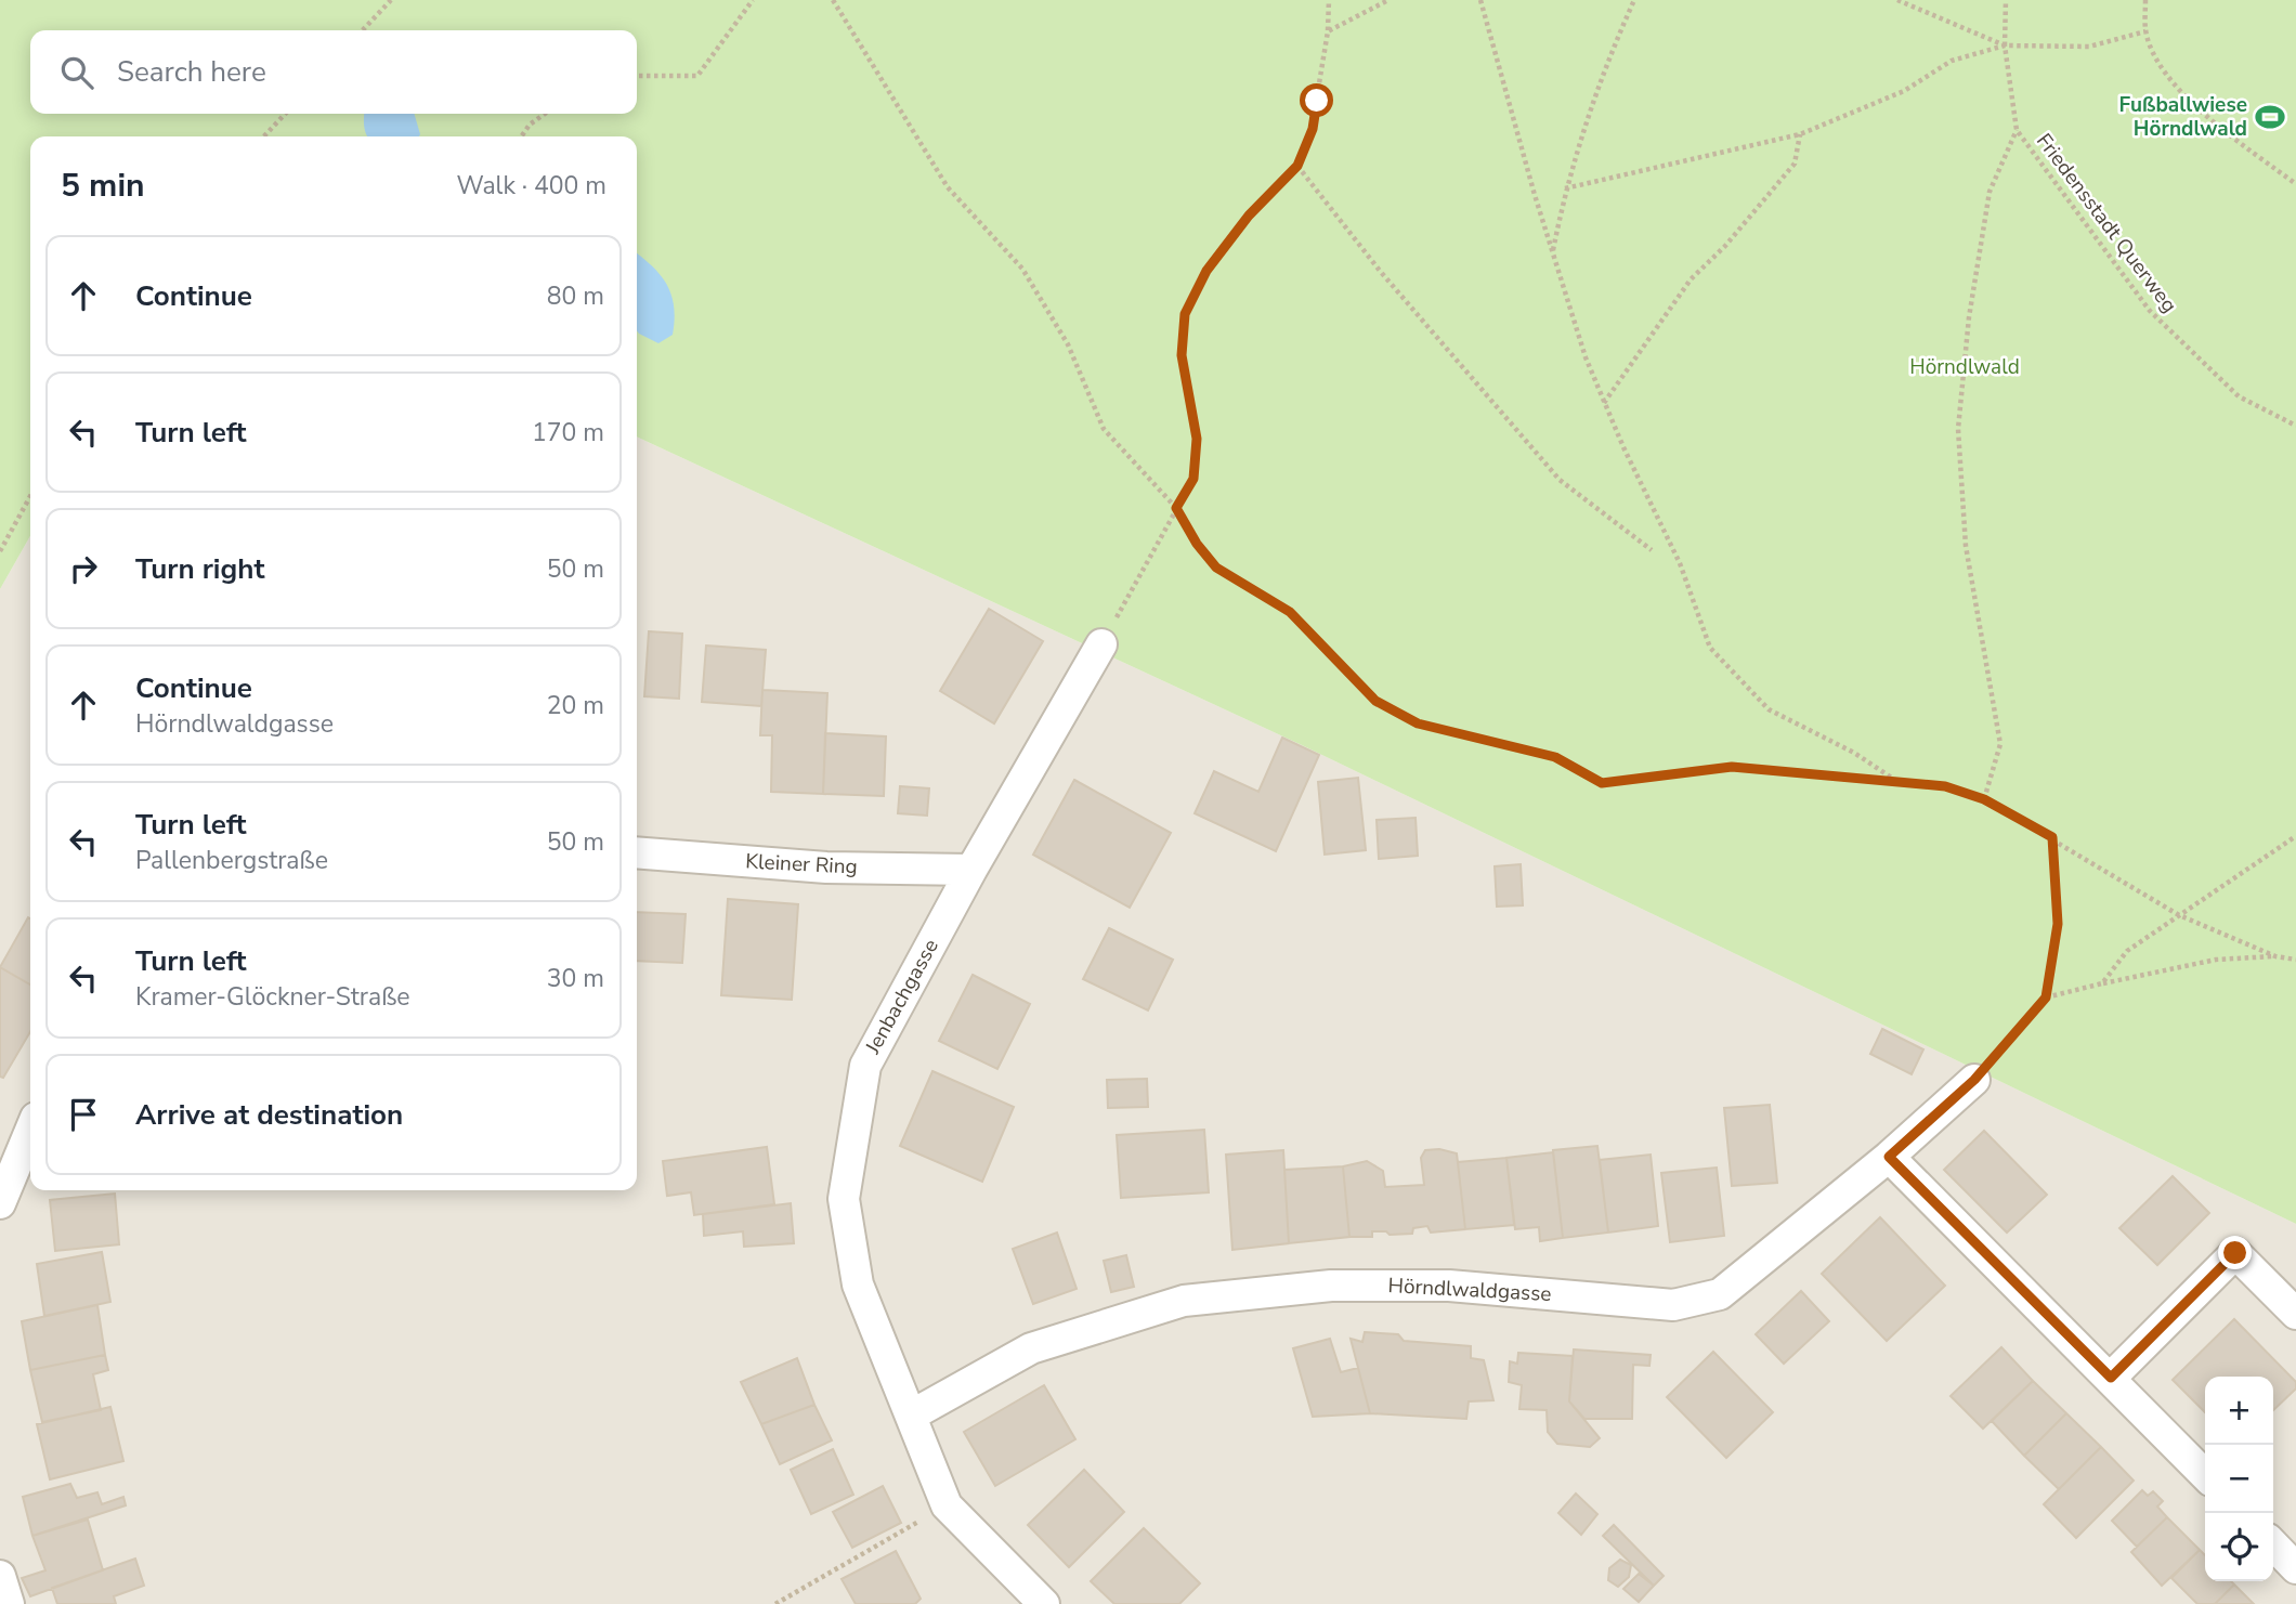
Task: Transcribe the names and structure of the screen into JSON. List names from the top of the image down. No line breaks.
{"streets":{"street":["Kleiner Ring","Jenbachgasse","Hörndlwaldgasse"],"path":["Friedensstadt Querweg"]},"crossings":[["Kleiner Ring","Jenbachgasse"],["Jenbachgasse","Hörndlwaldgasse"]],"parks":["Hörndlwald"],"places":{"sports":["Fußballwiese Hörndlwald"]},"page":{"search":"Search here","heading":["5 min","Walk · 400 m"],"list":[["Continue","80 m"],["Turn left","170 m"],["Turn right","50 m"],["Continue","Hörndlwaldgasse","20 m"],["Turn left","Pallenbergstraße","50 m"],["Turn left","Kramer-Glöckner-Straße","30 m"],"Arrive at destination"],"map_buttons":["+","−"]}}
